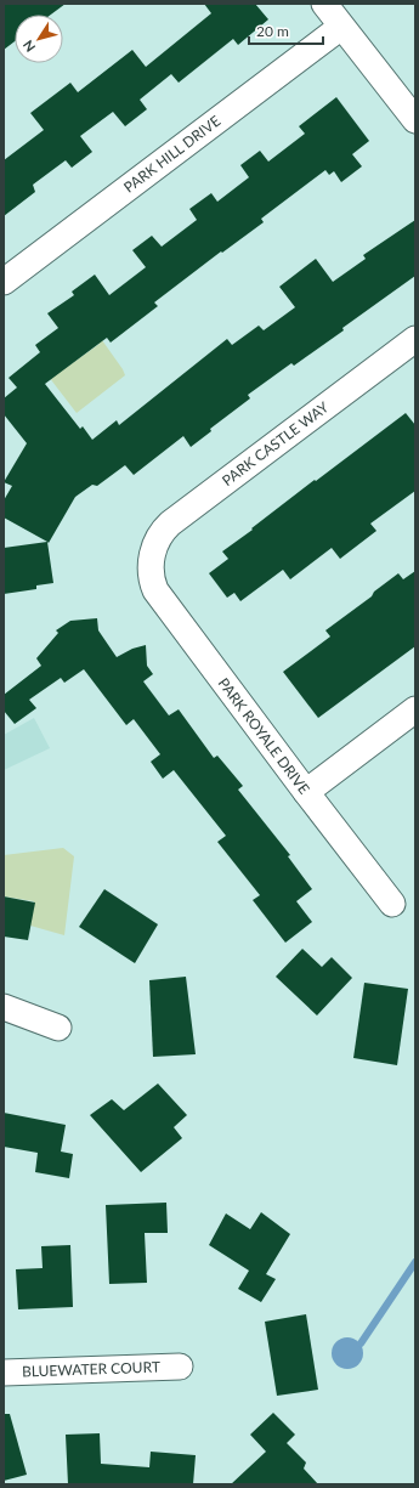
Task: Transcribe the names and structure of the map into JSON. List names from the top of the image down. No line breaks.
{"streets":{"street":["PARK HILL DRIVE","PARK CASTLE WAY","PARK ROYALE DRIVE","BLUEWATER COURT"]},"crossings":[["PARK CASTLE WAY","PARK ROYALE DRIVE"]],"scale_bar":"20 m","north":"bottom left"}
